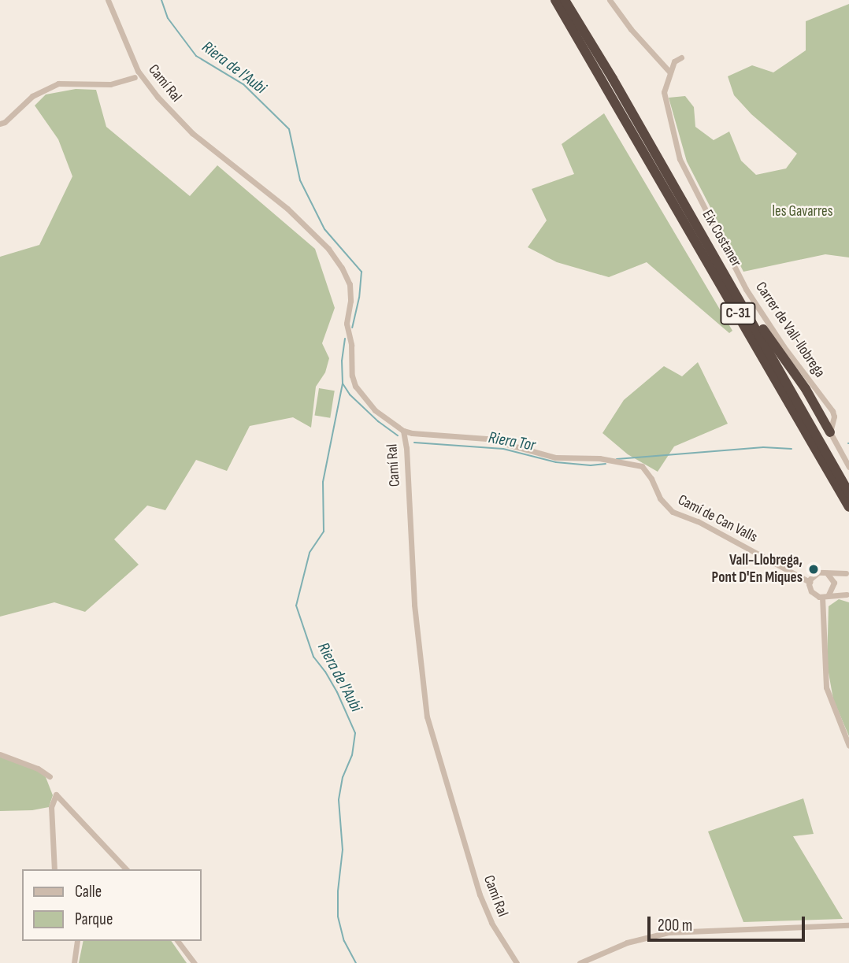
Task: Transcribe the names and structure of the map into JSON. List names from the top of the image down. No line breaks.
{"streets":{"highway":["Eix Costaner","C-31"],"street":["Camí Ral","Carrer de Vall-llobrega","Camí de Can Valls"]},"crossings":[["Camí Ral","Camí de Can Valls"],["Eix Costaner","C-31"]],"water":["Riera de l'Aubi","Riera Tor"],"parks":["les Gavarres"],"places":["Vall-Llobrega, Pont D'En Miques"],"legend":["Calle","Parque"],"scale_bar":"200 m"}
